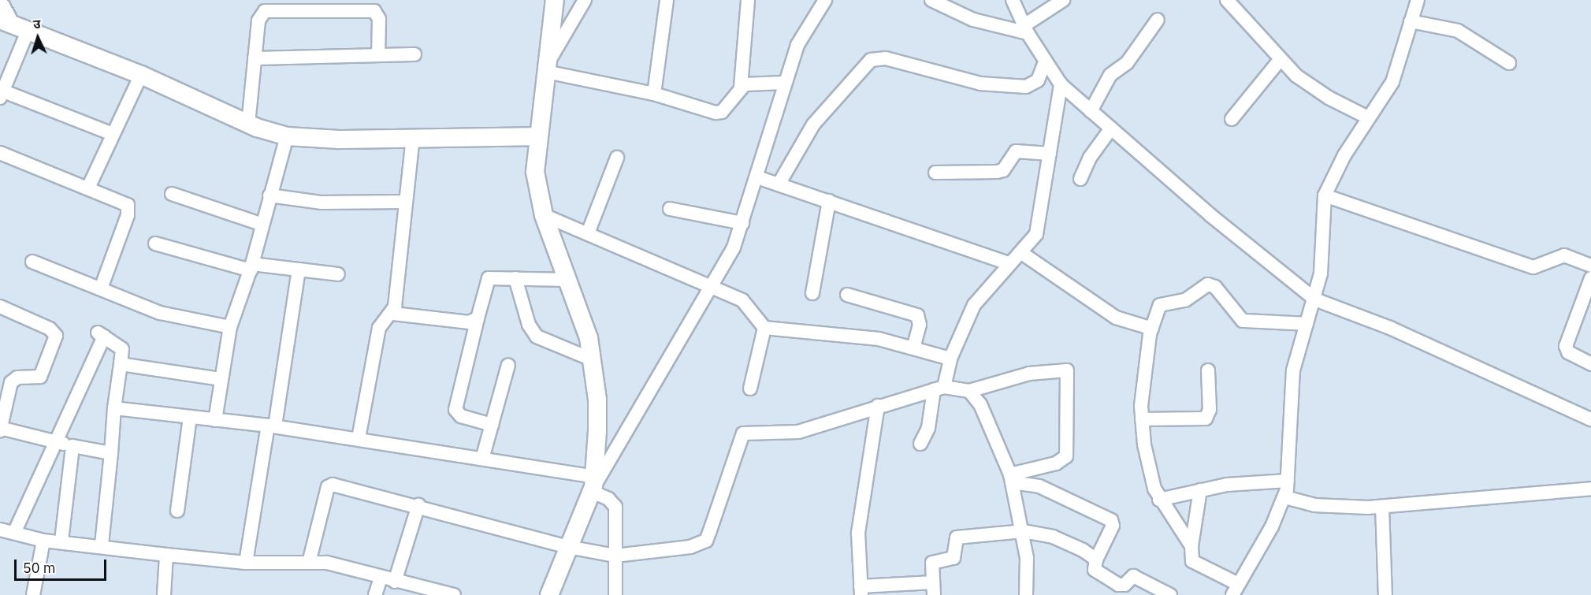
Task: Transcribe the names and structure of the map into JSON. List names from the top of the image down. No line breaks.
{"scale_bar":"50 m","north":"top"}
